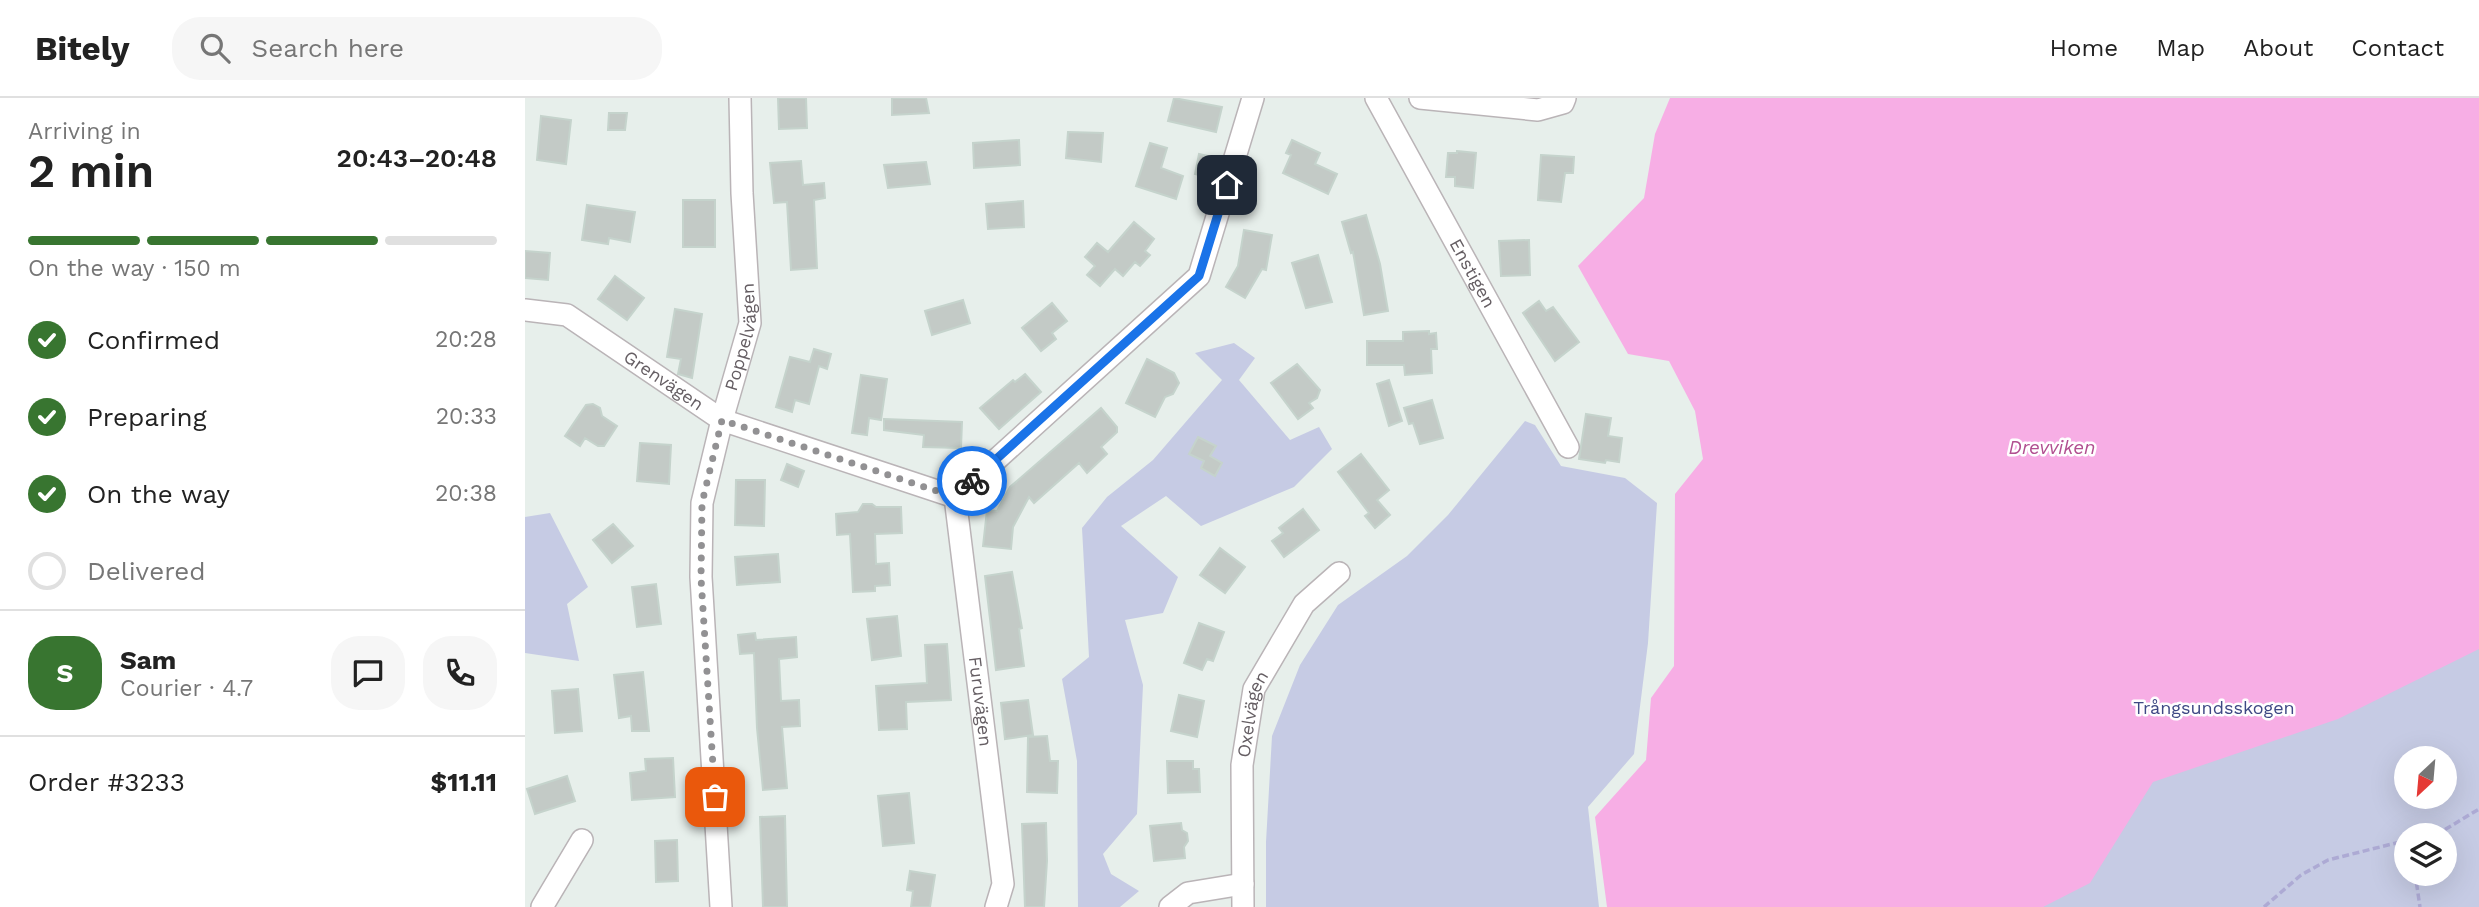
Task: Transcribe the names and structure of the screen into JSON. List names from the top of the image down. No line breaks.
{"streets":{"street":["Enstigen","Poppelvägen","Grenvägen","Furuvägen","Oxelvägen"]},"crossings":[["Poppelvägen","Grenvägen"],["Grenvägen","Furuvägen"]],"water":["Drevviken"],"parks":["Trångsundsskogen"],"north":"bottom left","page":{"header":"Bitely","search":"Search here","nav":["Home","Map","About","Contact"],"heading":["2 min","Arriving in","20:43–20:48"],"panel":["Sam","Courier · 4.7","Order #3233","$11.11"],"bar":"On the way · 150 m","list":[["Confirmed","20:28"],["Preparing","20:33"],["On the way","20:38"],"Delivered"],"round":"S"}}
